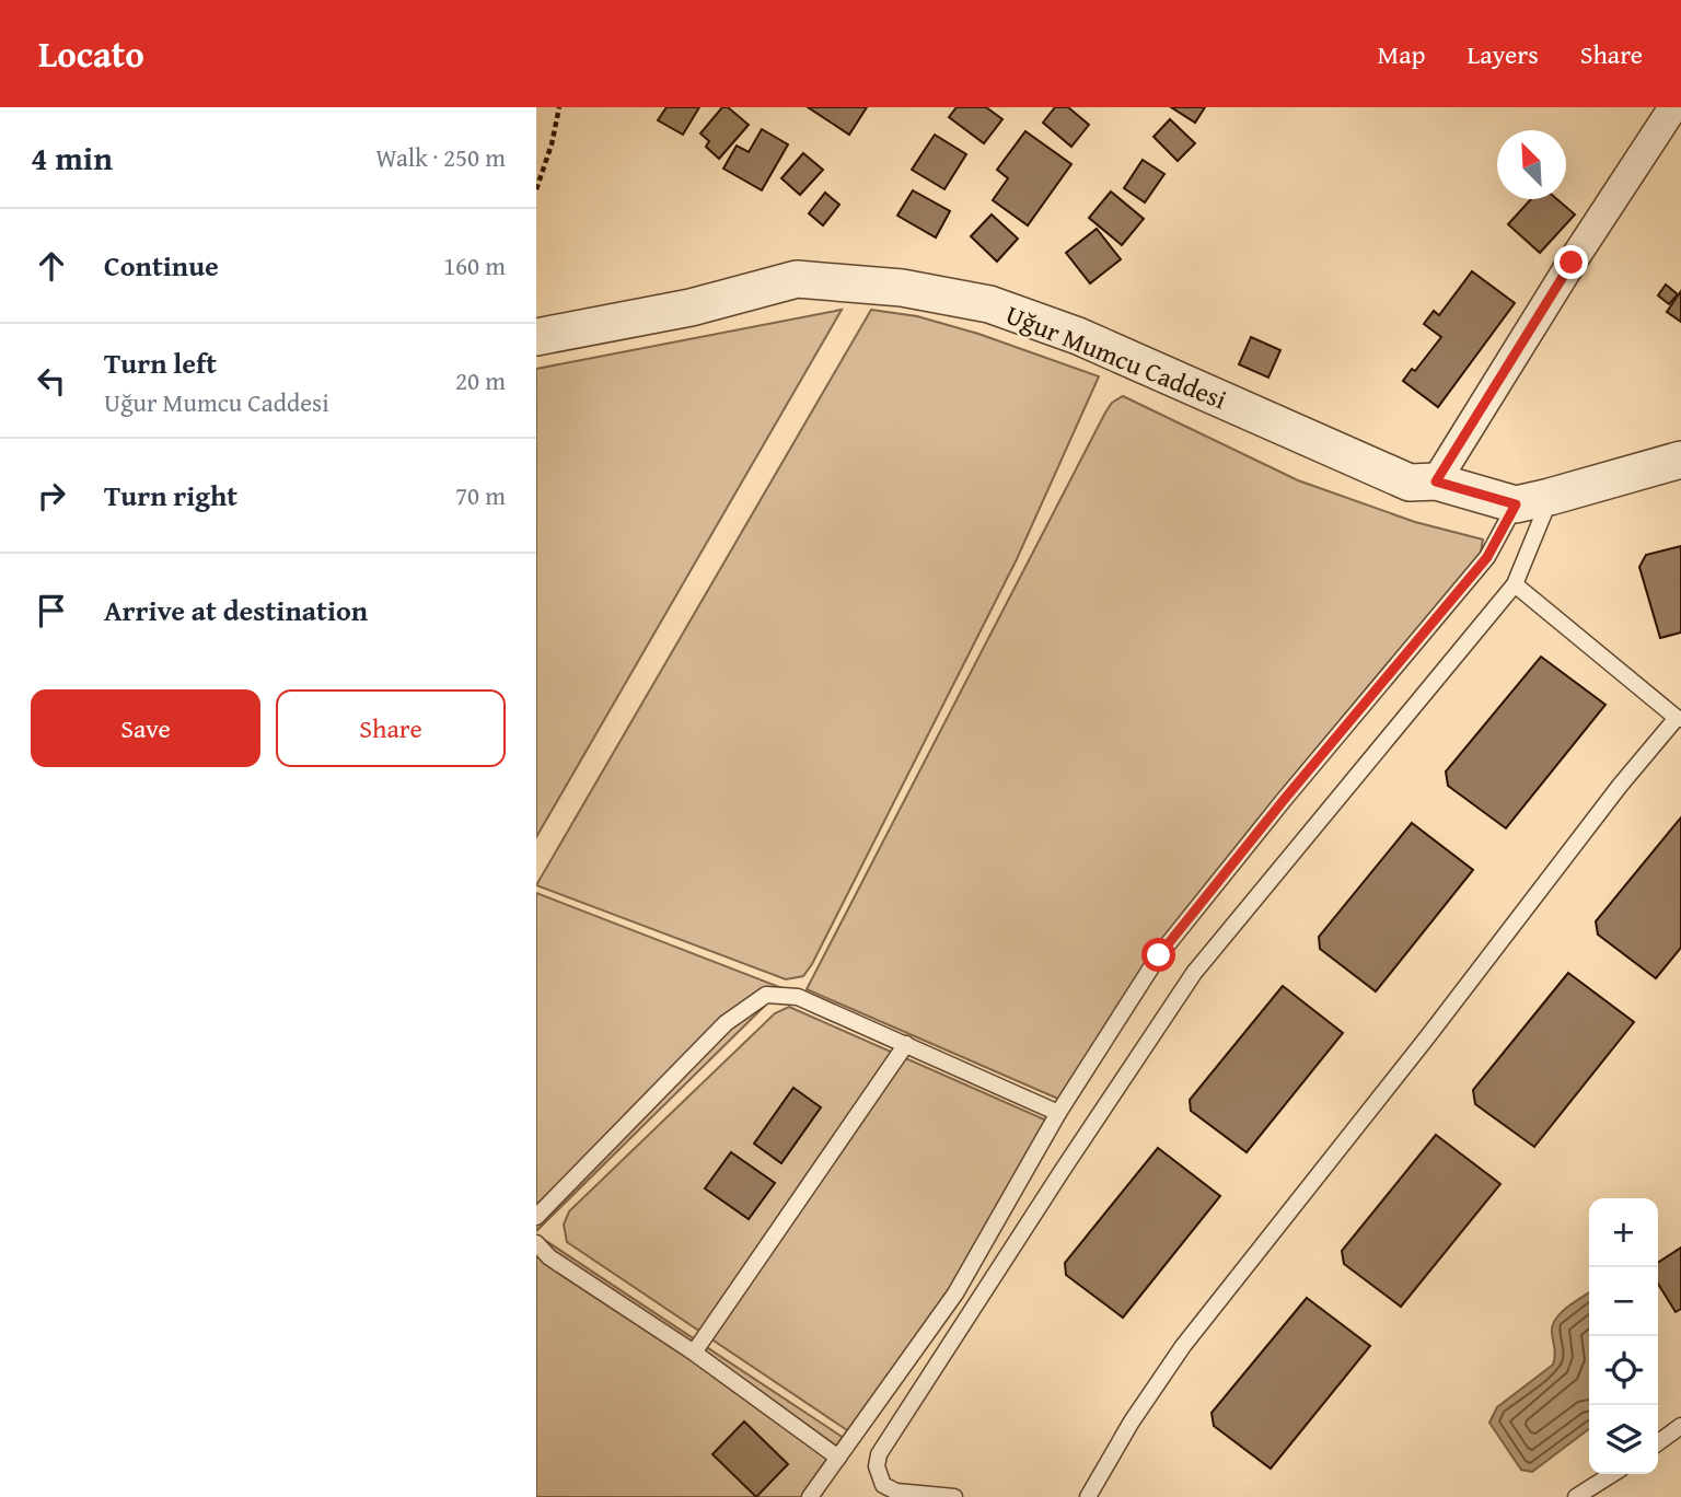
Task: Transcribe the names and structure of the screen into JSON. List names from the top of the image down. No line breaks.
{"streets":{"street":["Uğur Mumcu Caddesi"]},"north":"top left","page":{"header":"Locato","nav":["Map","Layers","Share"],"heading":["4 min","Walk · 250 m"],"list":[["Continue","160 m"],["Turn left","Uğur Mumcu Caddesi","20 m"],["Turn right","70 m"],"Arrive at destination"],"buttons":["Save","Share"],"map_buttons":["+","−"]}}
